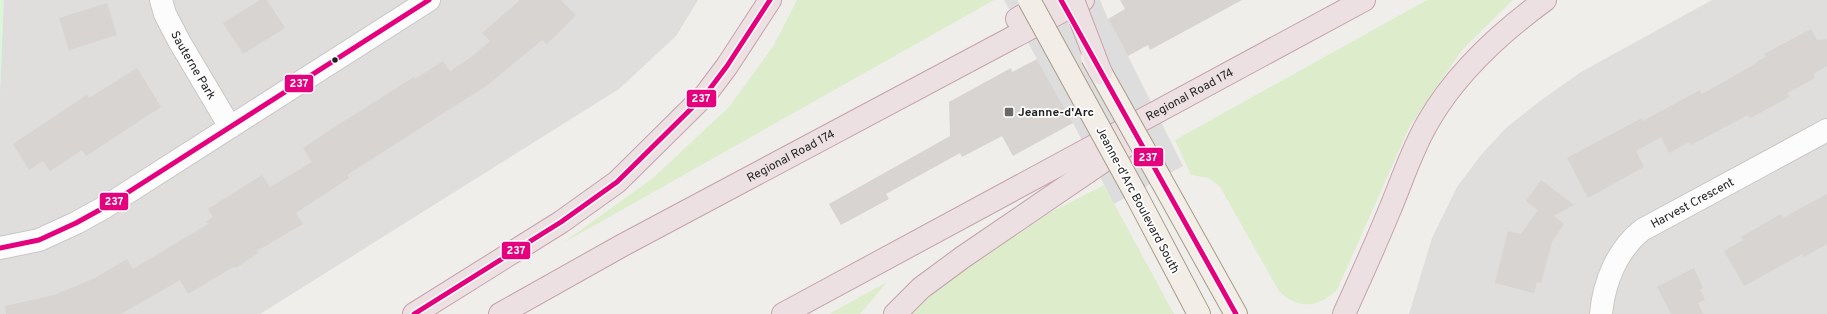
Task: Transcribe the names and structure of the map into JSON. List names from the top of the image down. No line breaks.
{"streets":{"highway":["Regional Road 174"],"main road":["Jeanne-d'Arc Boulevard South"],"street":["Sauterne Park","Harvest Crescent"]},"places":{"transit":["Jeanne-d'Arc"]},"lines":["transit line 237"]}
